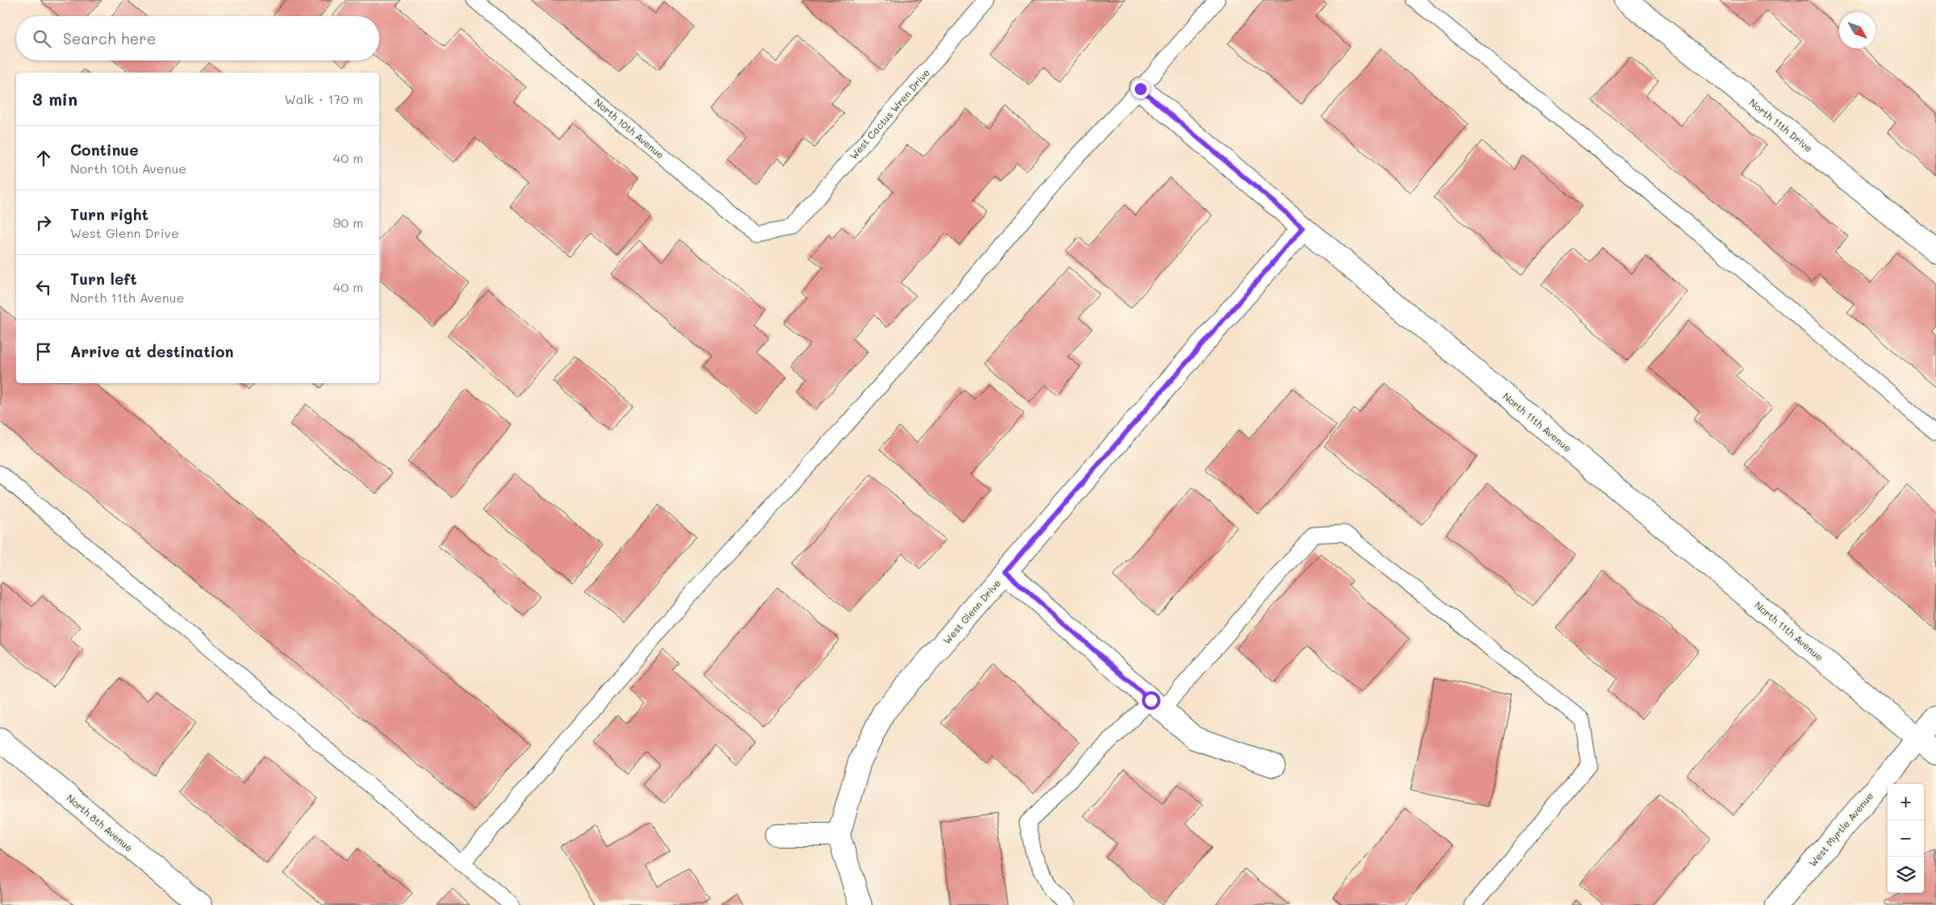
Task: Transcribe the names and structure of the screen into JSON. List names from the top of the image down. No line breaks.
{"streets":{"street":["North 11th Drive","North 11th Avenue","West Glenn Drive","North 8th Avenue","West Myrtle Avenue"],"lane":["West Cactus Wren Drive","North 10th Avenue"]},"crossings":[["West Cactus Wren Drive","North 10th Avenue"],["North 11th Avenue","West Glenn Drive"],["North 11th Avenue","West Myrtle Avenue"]],"north":"bottom right","page":{"search":"Search here","heading":["3 min","Walk · 170 m"],"list":[["Continue","North 10th Avenue","40 m"],["Turn right","West Glenn Drive","90 m"],["Turn left","North 11th Avenue","40 m"],"Arrive at destination"],"map_buttons":["+","−"]}}
